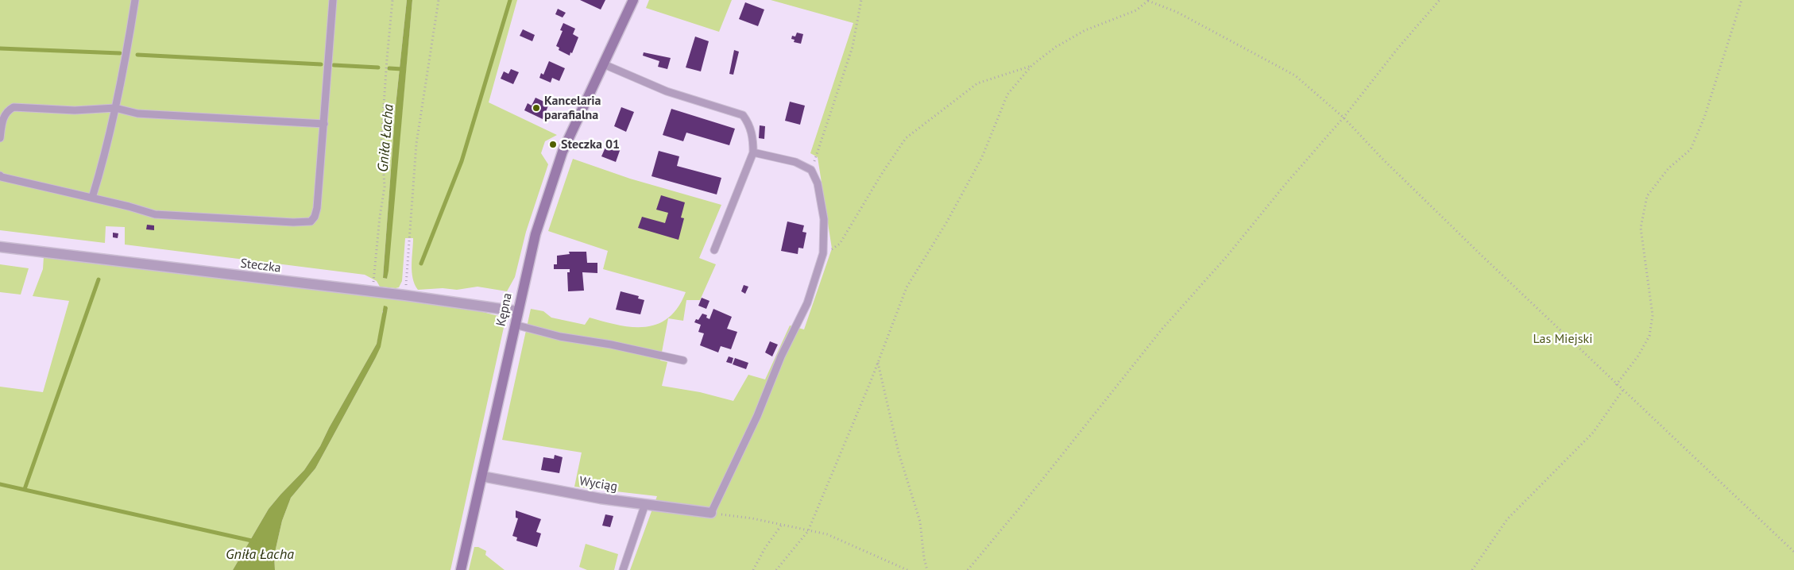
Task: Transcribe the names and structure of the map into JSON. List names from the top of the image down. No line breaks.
{"streets":{"street":["Steczka","Kępna","Wyciąg"]},"crossings":[["Steczka","Kępna"],["Kępna","Wyciąg"]],"water":["Gniła Łacha"],"parks":["Las Miejski"],"places":["Kancelaria parafialna","Steczka 01"]}
